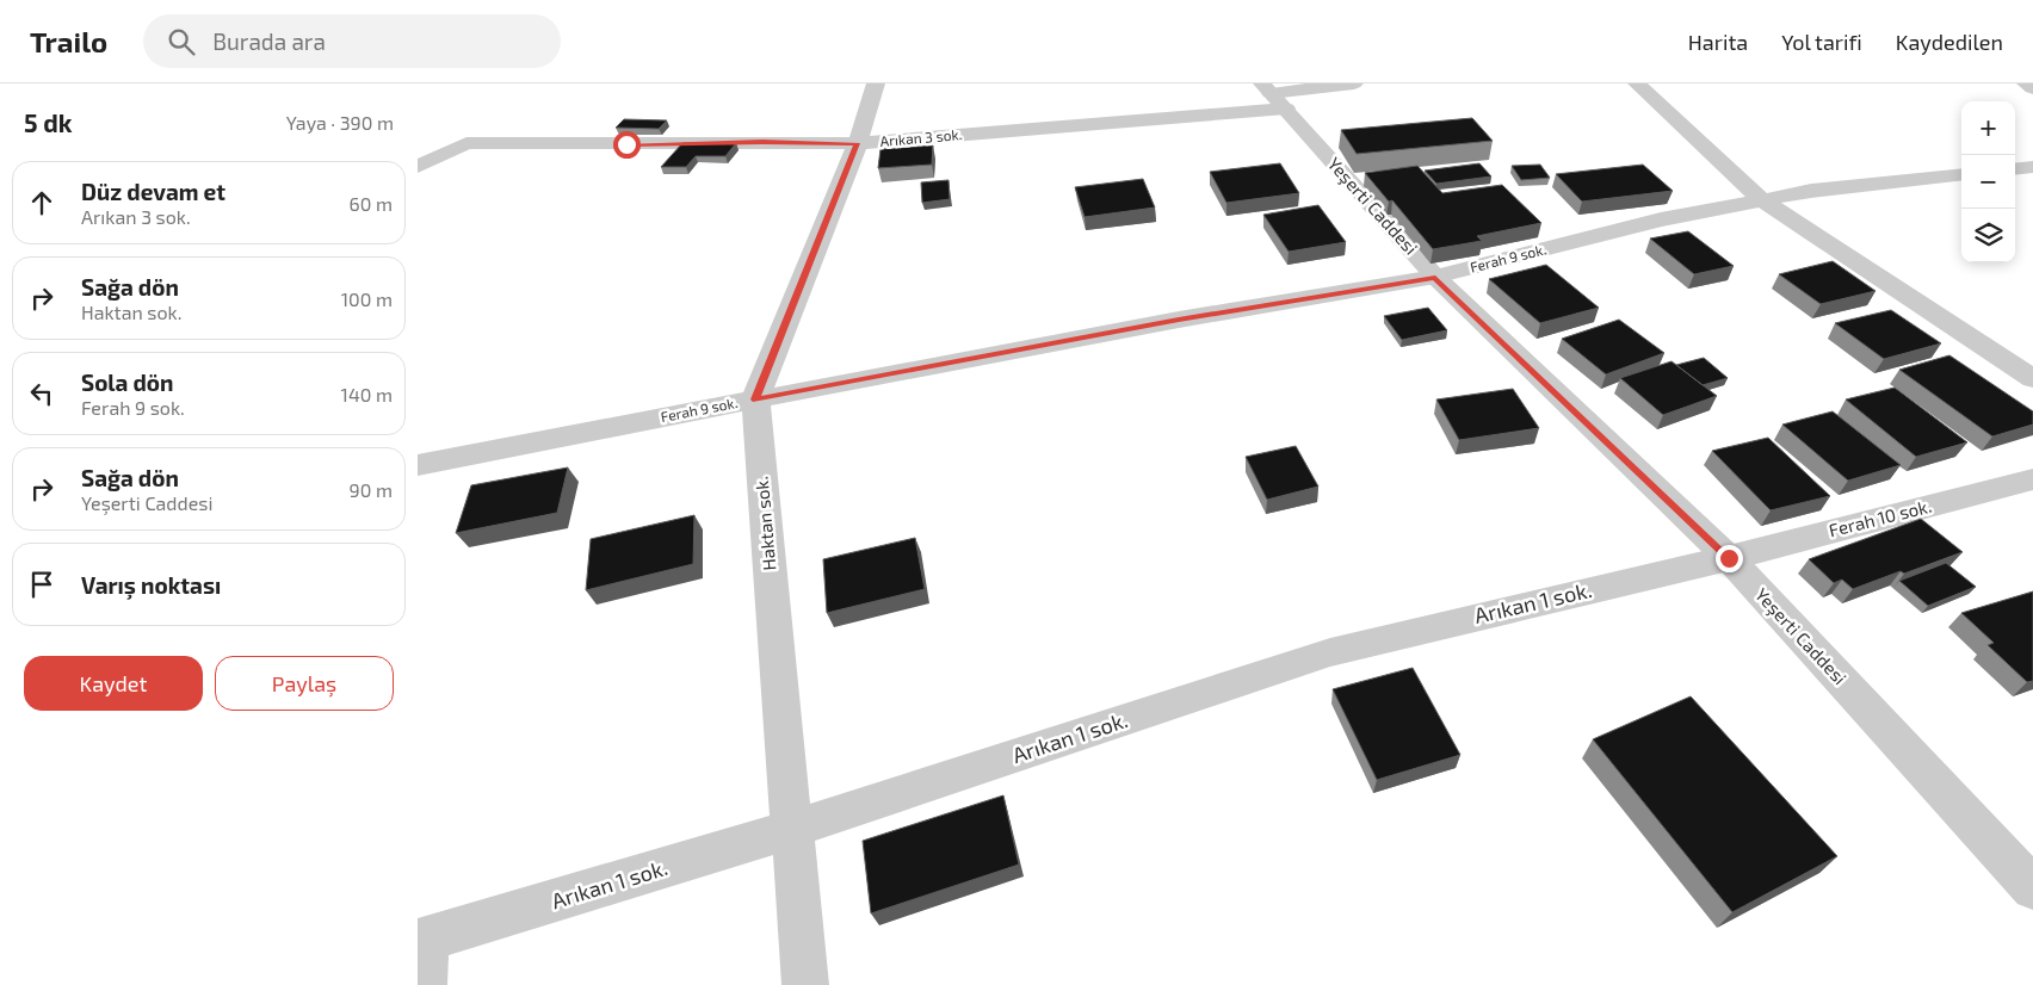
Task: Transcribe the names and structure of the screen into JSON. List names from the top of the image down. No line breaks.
{"streets":{"street":["Arıkan 3 sok.","Yeşerti Caddesi","Ferah 9 sok.","Ferah 10 sok.","Haktan sok.","Arıkan 1 sok."]},"crossings":[["Arıkan 3 sok.","Yeşerti Caddesi"],["Arıkan 3 sok.","Haktan sok."],["Yeşerti Caddesi","Ferah 9 sok."],["Yeşerti Caddesi","Ferah 10 sok."],["Yeşerti Caddesi","Arıkan 1 sok."],["Ferah 9 sok.","Haktan sok."],["Ferah 10 sok.","Arıkan 1 sok."],["Haktan sok.","Arıkan 1 sok."]],"page":{"header":"Trailo","search":"Burada ara","nav":["Harita","Yol tarifi","Kaydedilen"],"heading":["5 dk","Yaya · 390 m"],"map_buttons":["+","−"],"list":[["Düz devam et","Arıkan 3 sok.","60 m"],["Sağa dön","Haktan sok.","100 m"],["Sola dön","Ferah 9 sok.","140 m"],["Sağa dön","Yeşerti Caddesi","90 m"],"Varış noktası"],"buttons":["Kaydet","Paylaş"]}}
